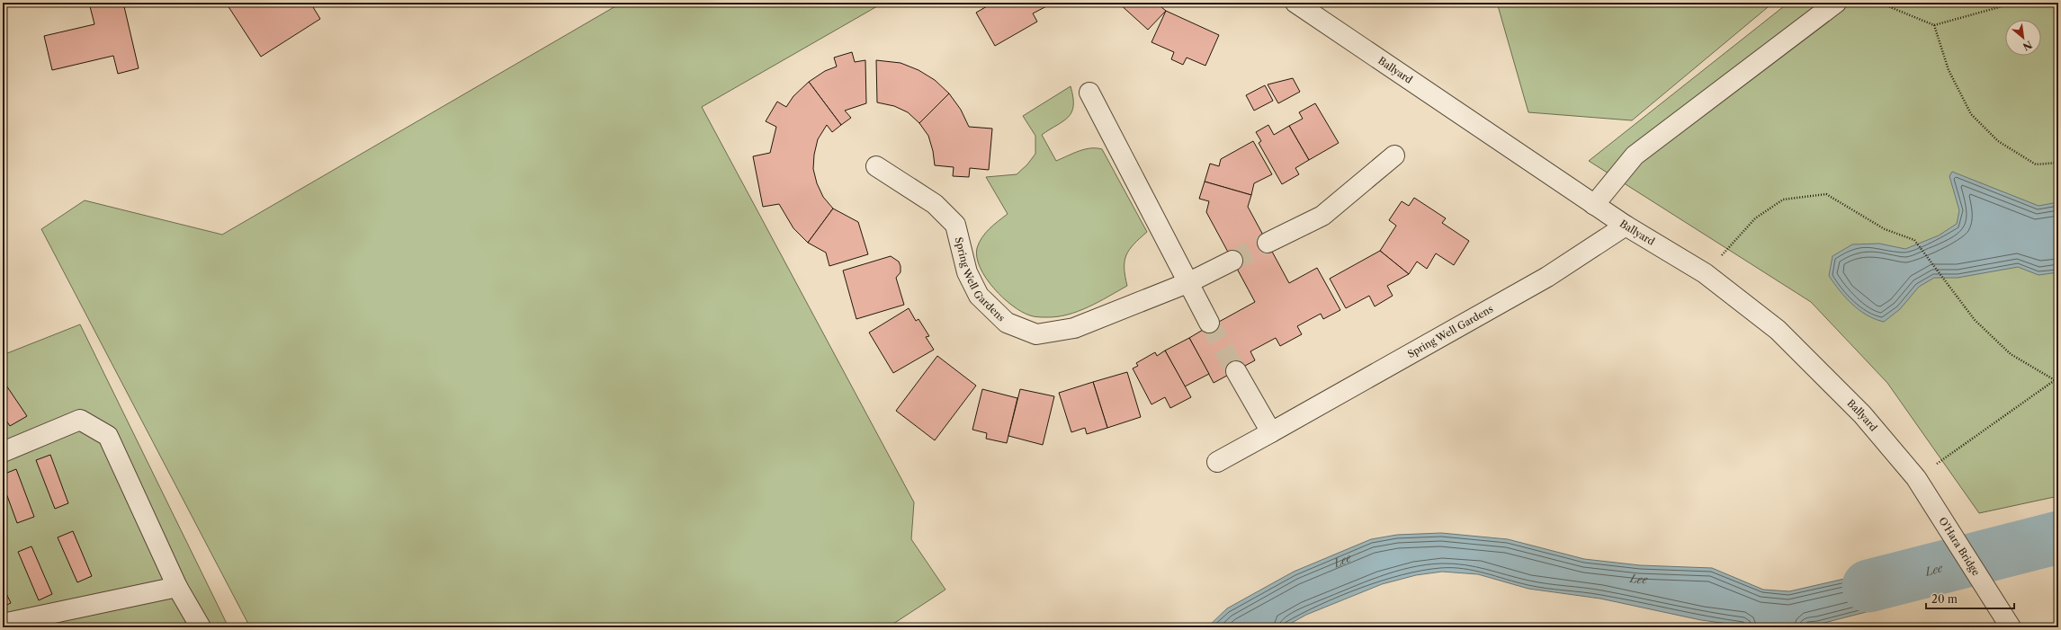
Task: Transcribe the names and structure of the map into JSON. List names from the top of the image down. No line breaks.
{"streets":{"street":["Ballyard","Spring Well Gardens","O'Hara Bridge"]},"crossings":[["Ballyard","Spring Well Gardens"],["Ballyard","O'Hara Bridge"]],"water":["Lee"],"scale_bar":"20 m","north":"bottom right"}
